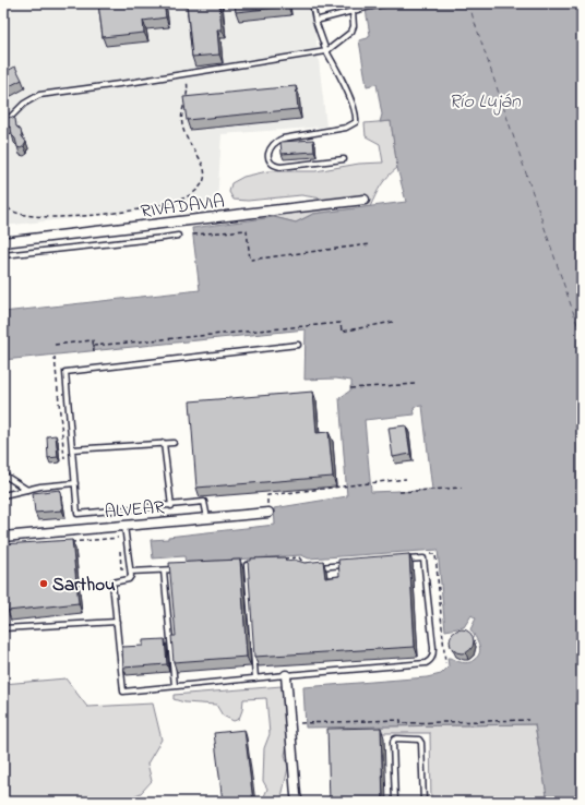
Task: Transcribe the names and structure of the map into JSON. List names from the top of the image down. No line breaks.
{"streets":{"street":["RIVADAVIA","ALVEAR"]},"water":["Río Luján"],"places":["Sarthou"]}
